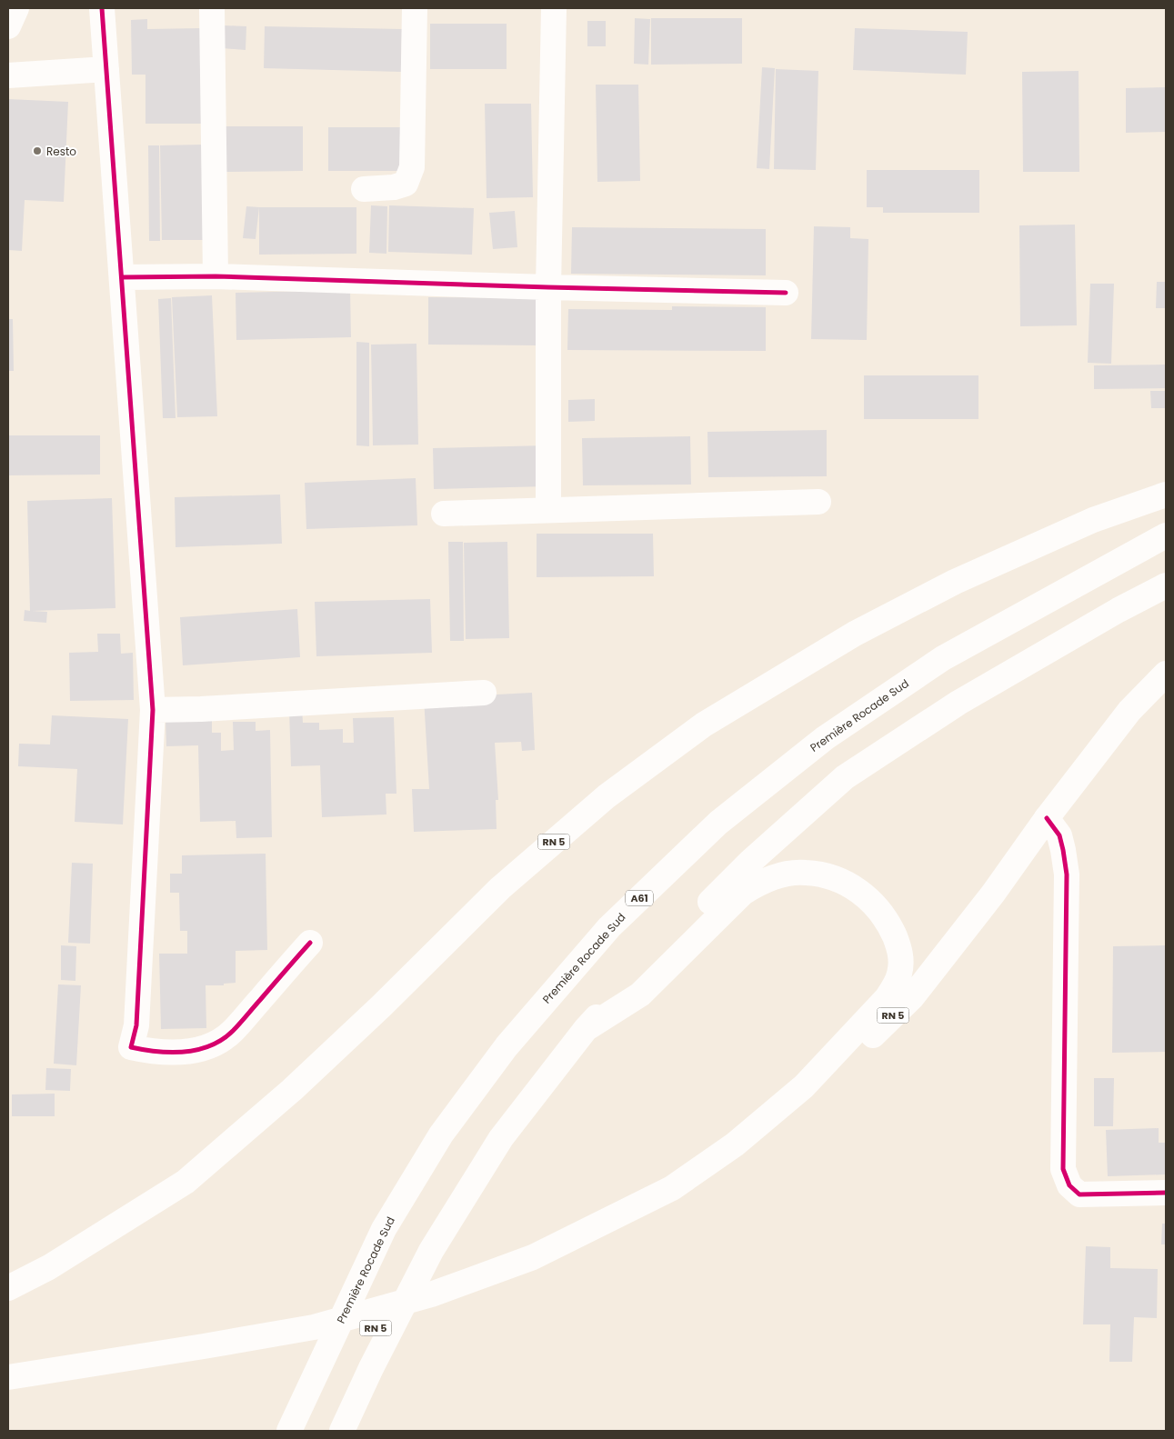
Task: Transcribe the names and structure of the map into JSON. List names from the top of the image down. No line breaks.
{"streets":{"main road":["Première Rocade Sud","RN 5","A61"]},"places":["Resto"]}
